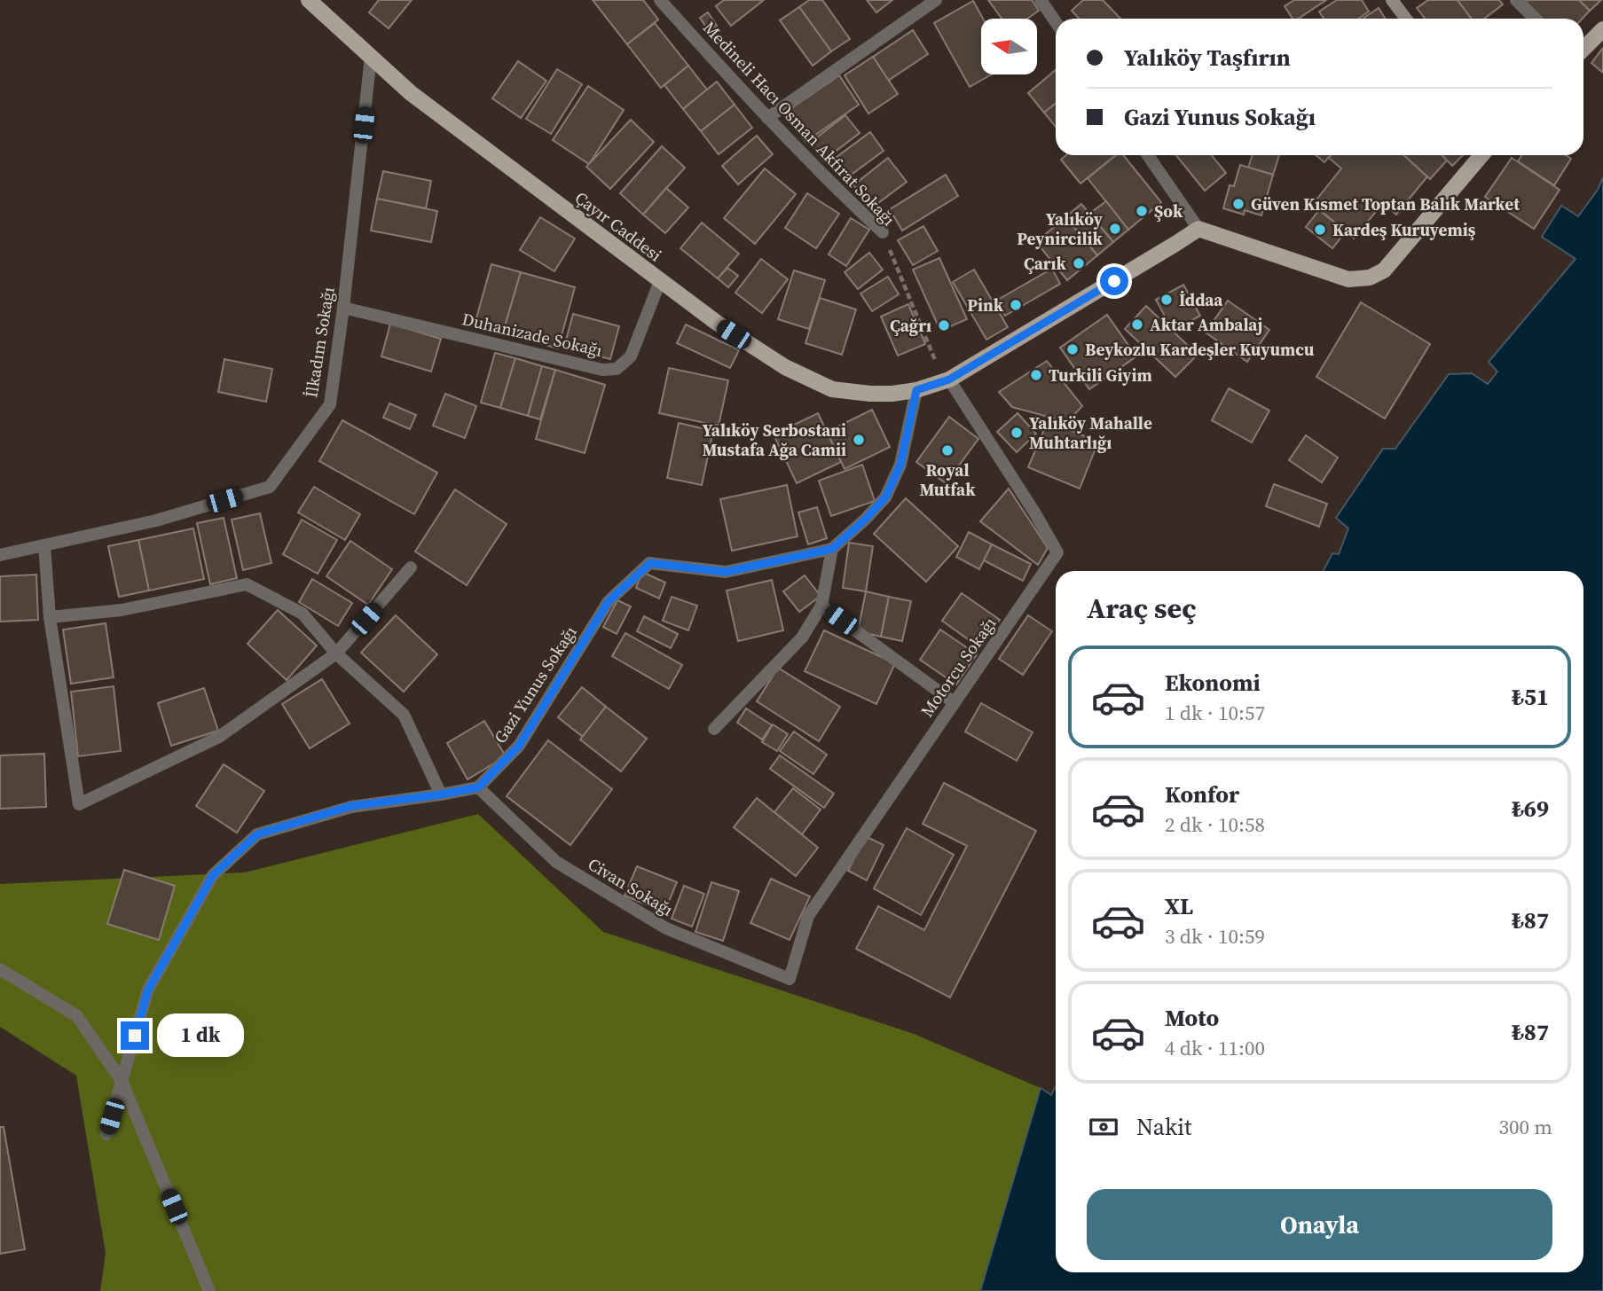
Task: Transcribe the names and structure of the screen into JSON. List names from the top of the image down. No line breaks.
{"streets":{"main road":["Çayır Caddesi"],"street":["Medineli Hacı Osman Akfırat Sokağı","Duhanizade Sokağı","İlkadım Sokağı","Motorcu Sokağı","Gazi Yunus Sokağı","Civan Sokağı"]},"crossings":[["Medineli Hacı Osman Akfırat Sokağı","Çayır Caddesi"],["Medineli Hacı Osman Akfırat Sokağı","Motorcu Sokağı"],["Çayır Caddesi","Duhanizade Sokağı"],["Çayır Caddesi","İlkadım Sokağı"],["Çayır Caddesi","Motorcu Sokağı"],["Çayır Caddesi","Gazi Yunus Sokağı"],["Duhanizade Sokağı","İlkadım Sokağı"],["Motorcu Sokağı","Civan Sokağı"],["Gazi Yunus Sokağı","Civan Sokağı"]],"places":["Güven Kısmet Toptan Balık Market","Şok","Yalıköy Peynircilik","Kardeş Kuruyemiş","Çarık","İddaa","Pink","Aktar Ambalaj","Çağrı","Beykozlu Kardeşler Kuyumcu","Turkili Giyim","Yalıköy Mahalle Muhtarlığı","Yalıköy Serbostani Mustafa Ağa Camii","Royal Mutfak"],"north":"left","page":{"banner":["Yalıköy Taşfırın","Gazi Yunus Sokağı"],"heading":"Araç seç","list":[{"name":"Ekonomi","note":"1 dk · 10:57","value":"₺51"},{"name":"Konfor","note":"2 dk · 10:58","value":"₺69"},{"name":"XL","note":"3 dk · 10:59","value":"₺87"},{"name":"Moto","note":"4 dk · 11:00","value":"₺87"}],"bubble":"1 dk","pay":["Nakit","300 m"],"buttons":"Onayla"}}
